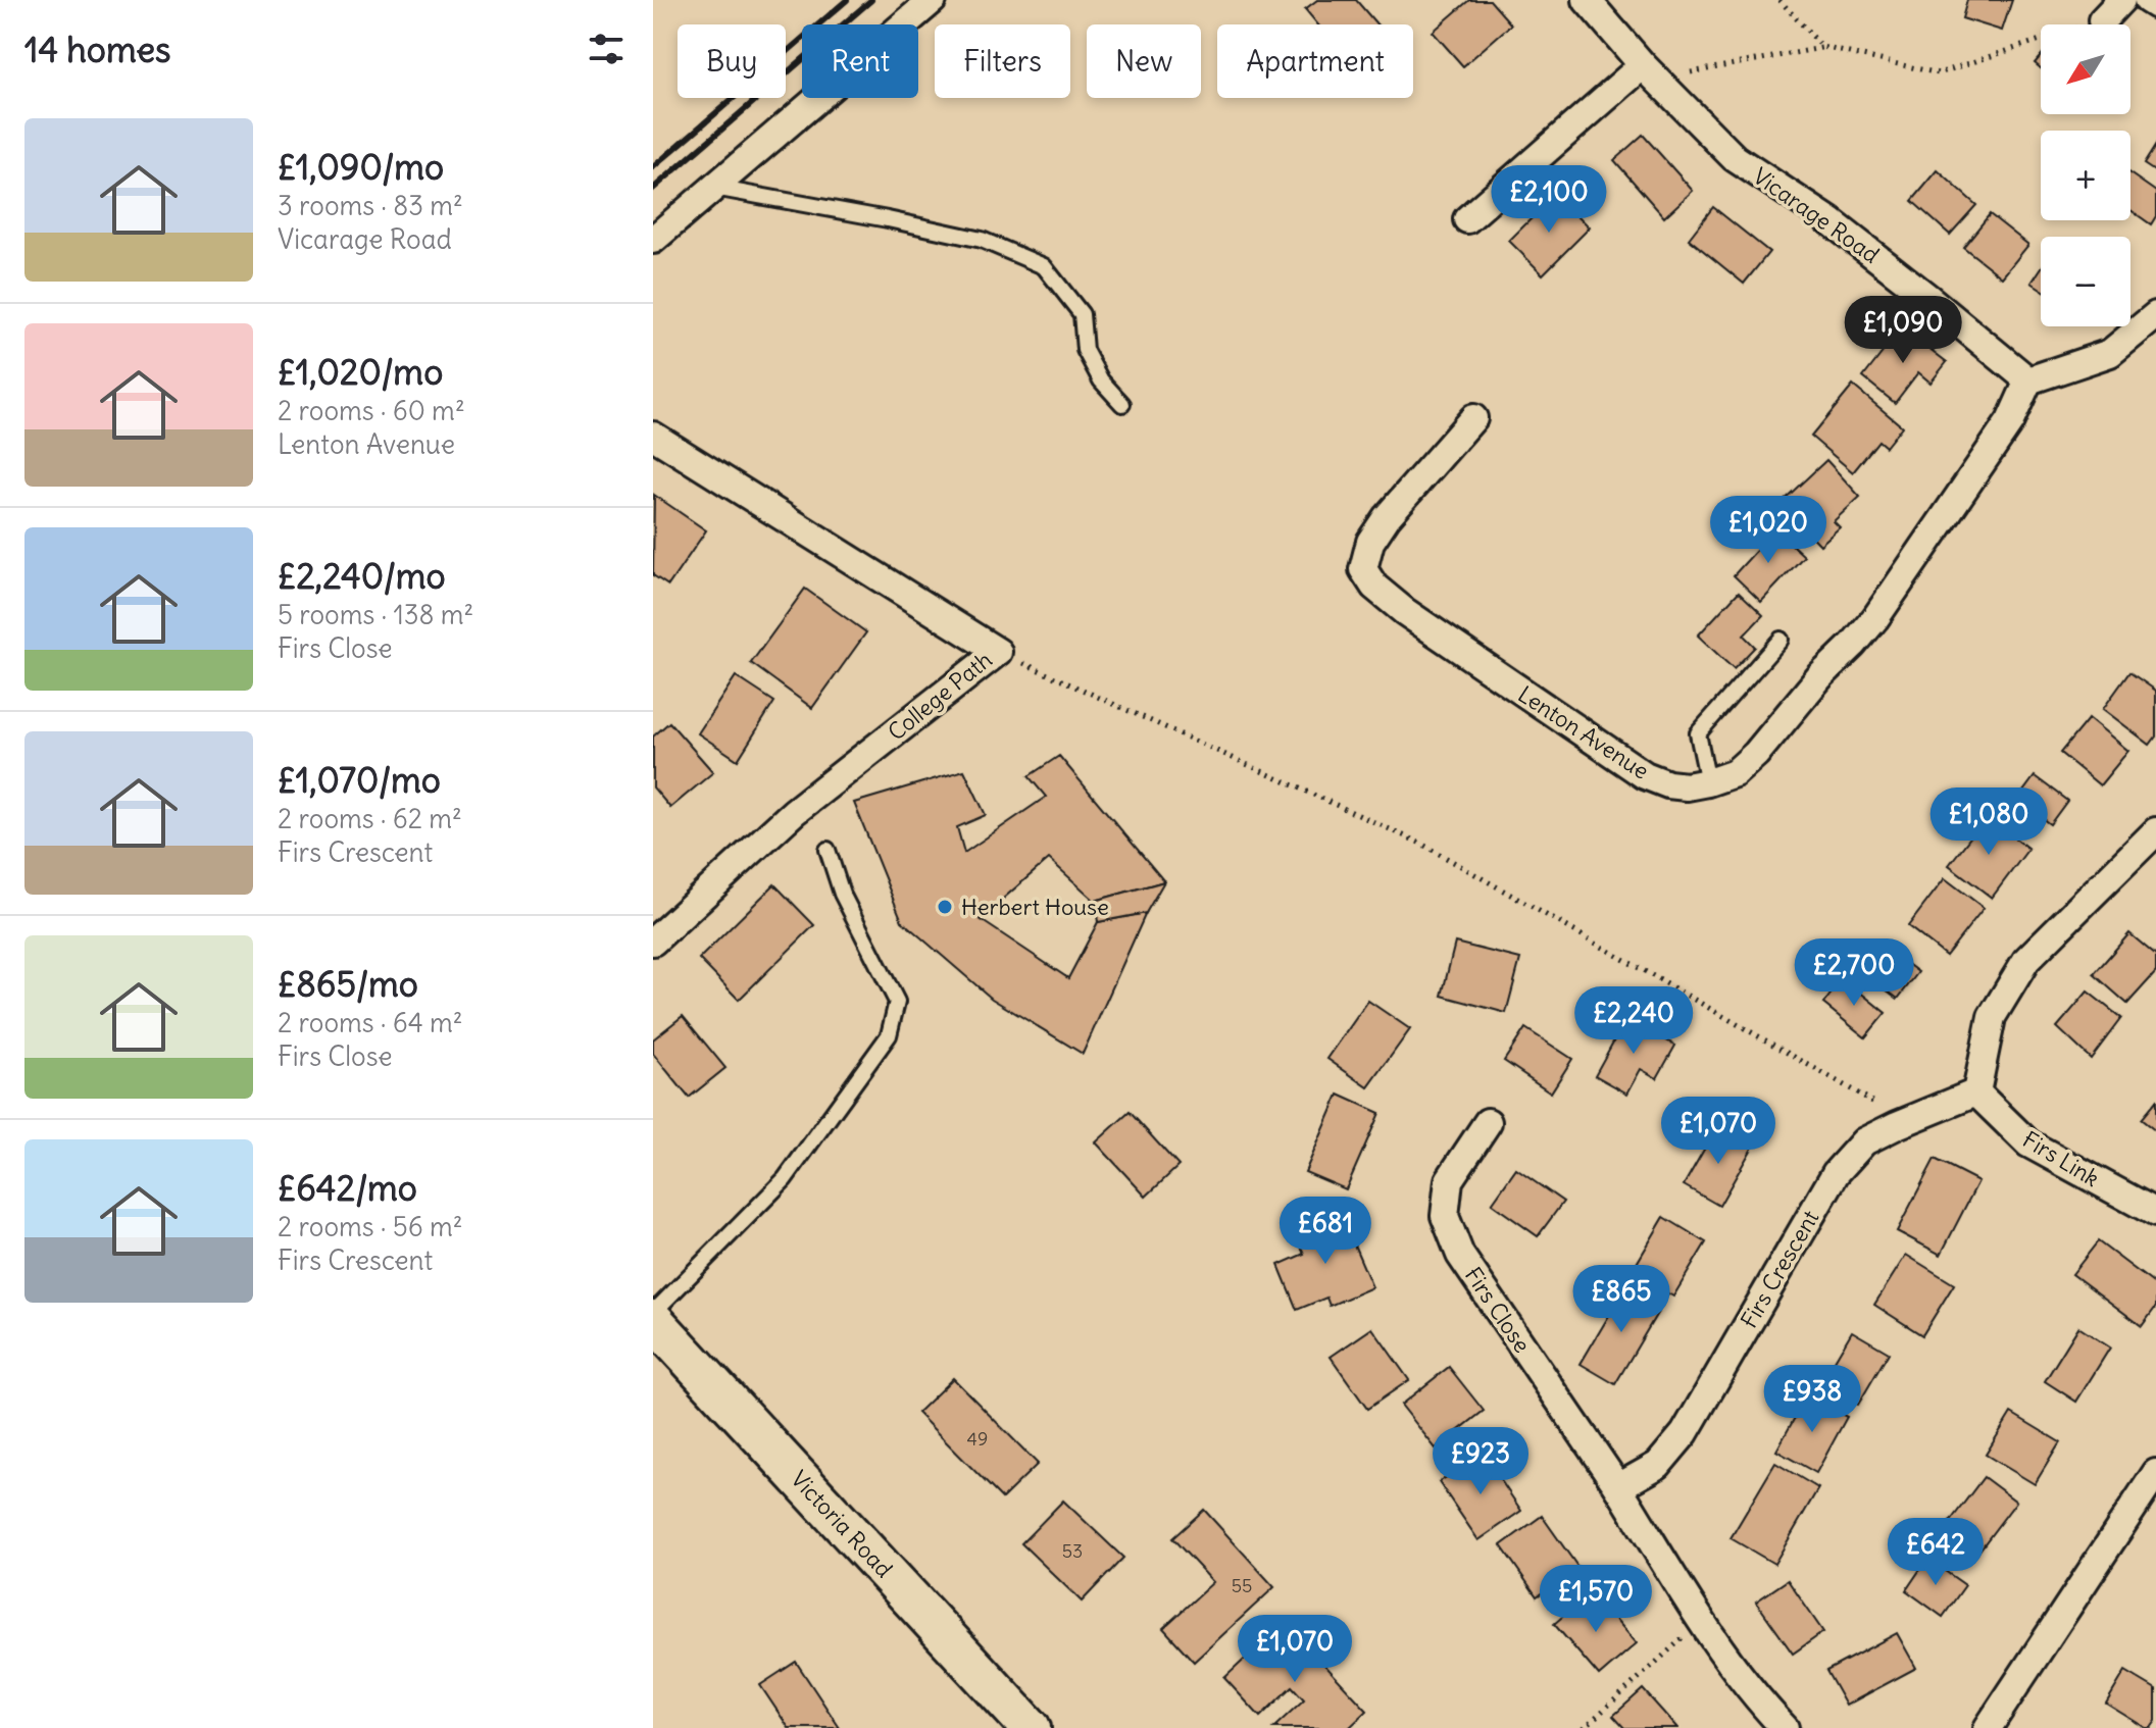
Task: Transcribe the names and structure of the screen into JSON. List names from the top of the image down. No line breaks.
{"streets":{"street":["Vicarage Road","College Path","Lenton Avenue","Firs Link","Firs Crescent","Firs Close","Victoria Road"]},"crossings":[["Vicarage Road","Lenton Avenue"],["Firs Link","Firs Crescent"],["Firs Crescent","Firs Close"]],"places":["Herbert House"],"house_numbers":["49","53","55"],"north":"bottom left","page":{"heading":"14 homes","map_buttons":["+","−"],"chip":["Buy","Rent","Filters","New","Apartment"],"list":[{"name":"£1,090/mo","note":"3 rooms · 83 m² · Vicarage Road"},{"name":"£1,020/mo","note":"2 rooms · 60 m² · Lenton Avenue"},{"name":"£2,240/mo","note":"5 rooms · 138 m² · Firs Close"},{"name":"£1,070/mo","note":"2 rooms · 62 m² · Firs Crescent"},{"name":"£865/mo","note":"2 rooms · 64 m² · Firs Close"},{"name":"£642/mo","note":"2 rooms · 56 m² · Firs Crescent"}],"price":["£2,100","£1,090","£1,020","£1,080","£2,700","£2,240","£1,070","£681","£865","£938","£923","£642","£1,570","£1,070"]}}
